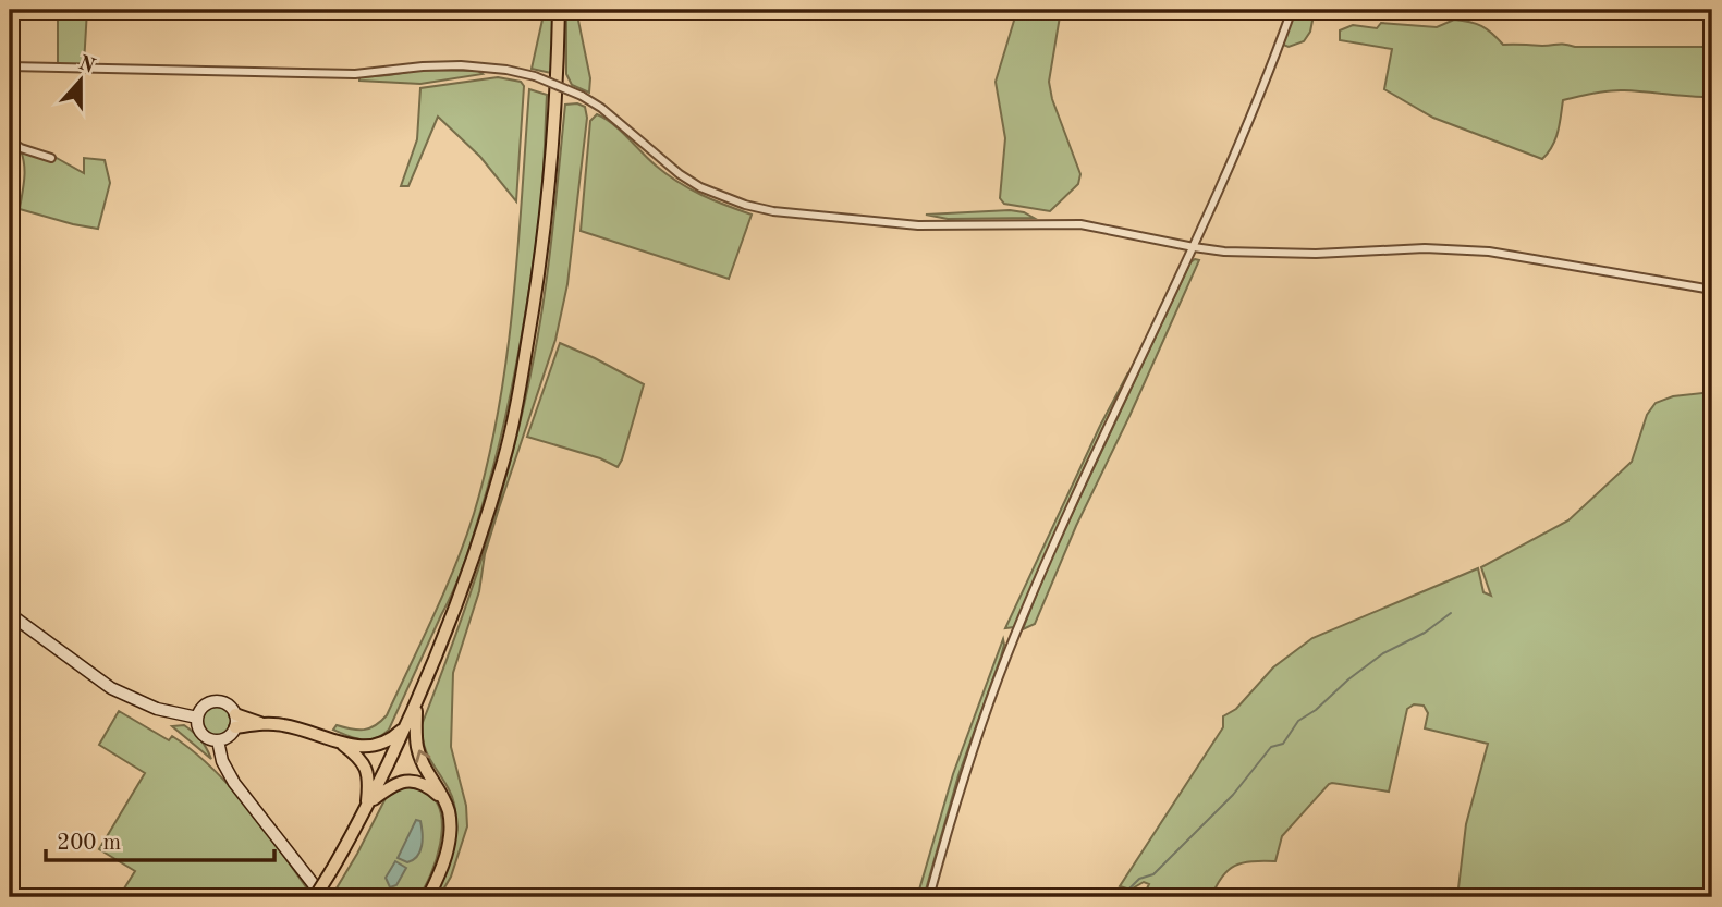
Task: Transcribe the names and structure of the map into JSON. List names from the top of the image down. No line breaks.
{"scale_bar":"200 m","north":"top"}
